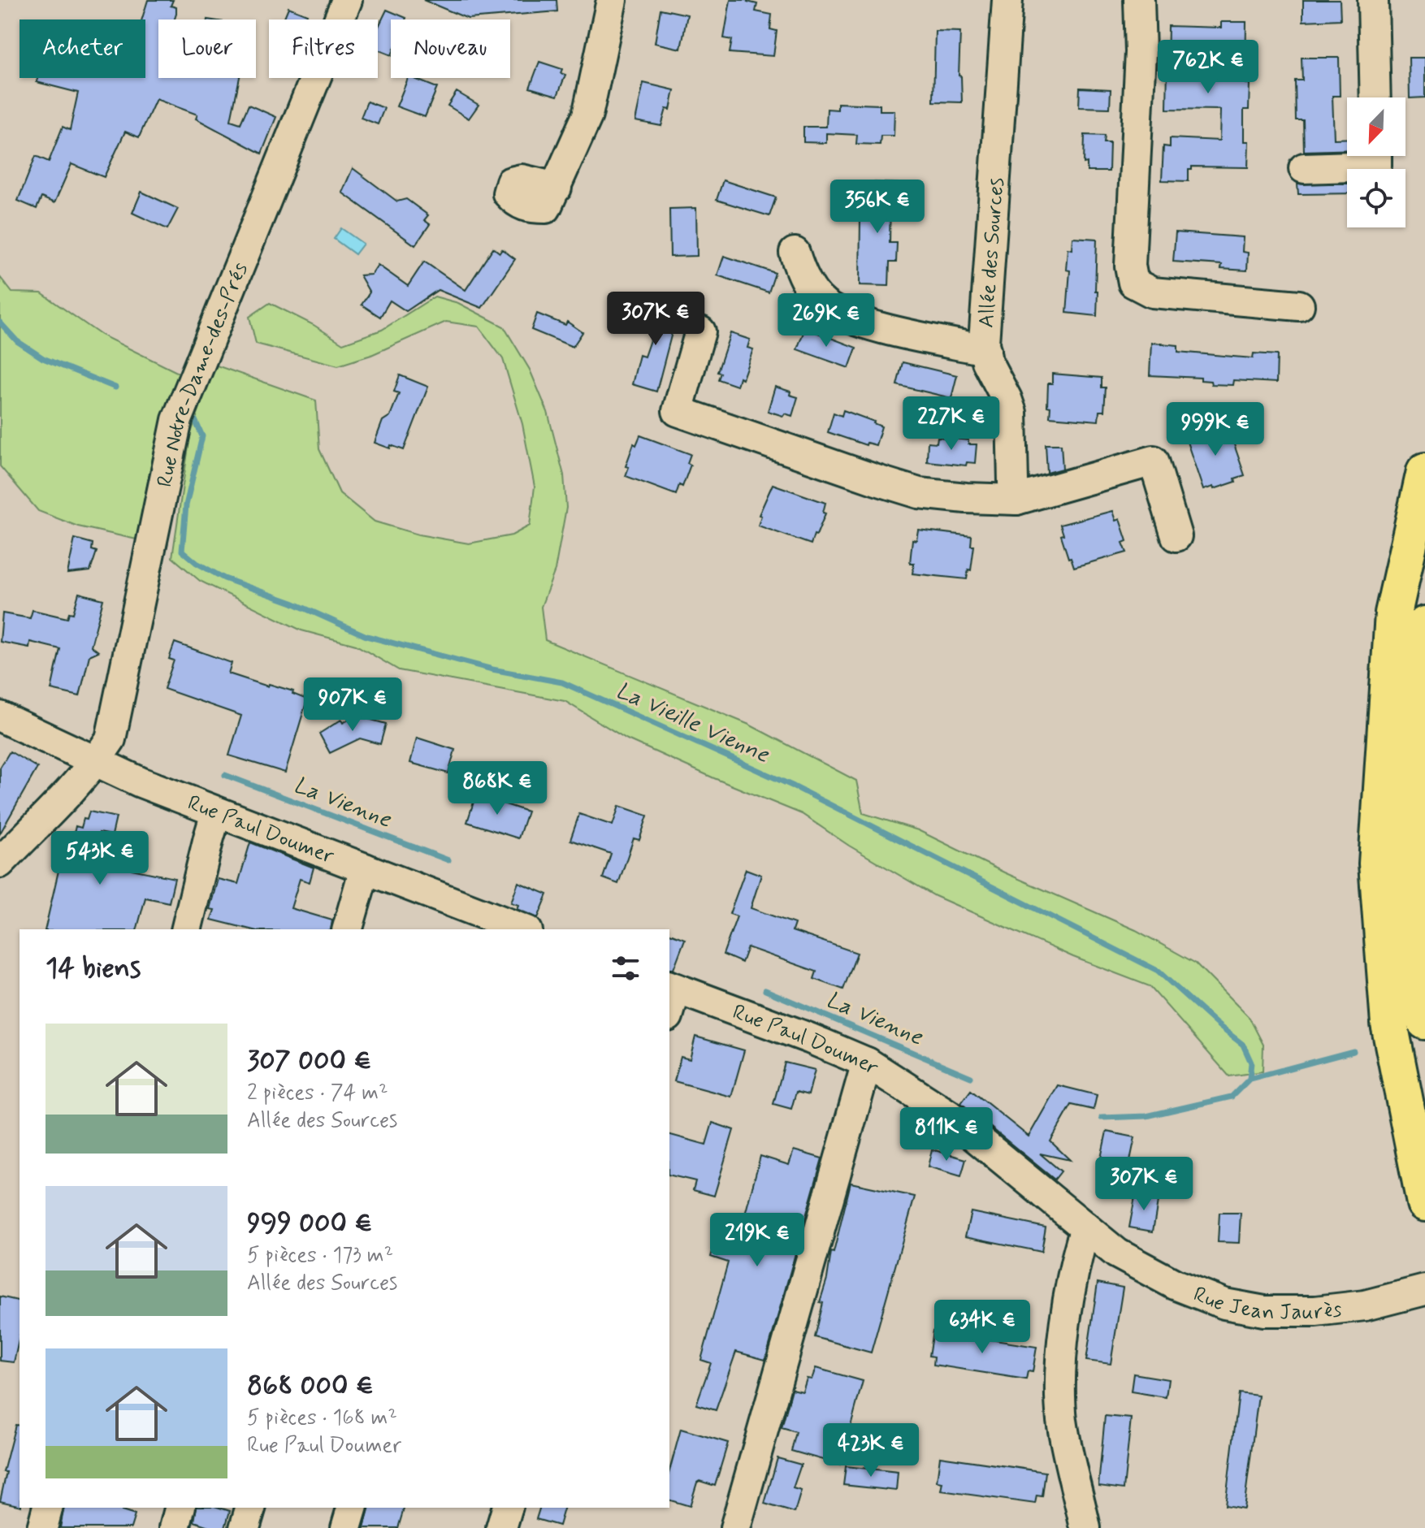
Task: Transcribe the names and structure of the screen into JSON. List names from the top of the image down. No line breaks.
{"streets":{"street":["Allée des Sources","Rue Notre-Dame-des-Prés","Rue Paul Doumer","Rue Jean Jaurès"]},"crossings":[["Rue Notre-Dame-des-Prés","Rue Paul Doumer"],["Rue Paul Doumer","Rue Jean Jaurès"]],"water":["La Vieille Vienne","La Vienne"],"north":"bottom left","page":{"chip":["Acheter","Louer","Filtres","Nouveau"],"price":["762K €","356K €","307K €","269K €","227K €","999K €","907K €","868K €","543K €","811K €","307K €","219K €","634K €","423K €"],"heading":"14 biens","list":[{"name":"307 000 €","note":"2 pièces · 74 m² · Allée des Sources"},{"name":"999 000 €","note":"5 pièces · 173 m² · Allée des Sources"},{"name":"868 000 €","note":"5 pièces · 168 m² · Rue Paul Doumer"}]}}
